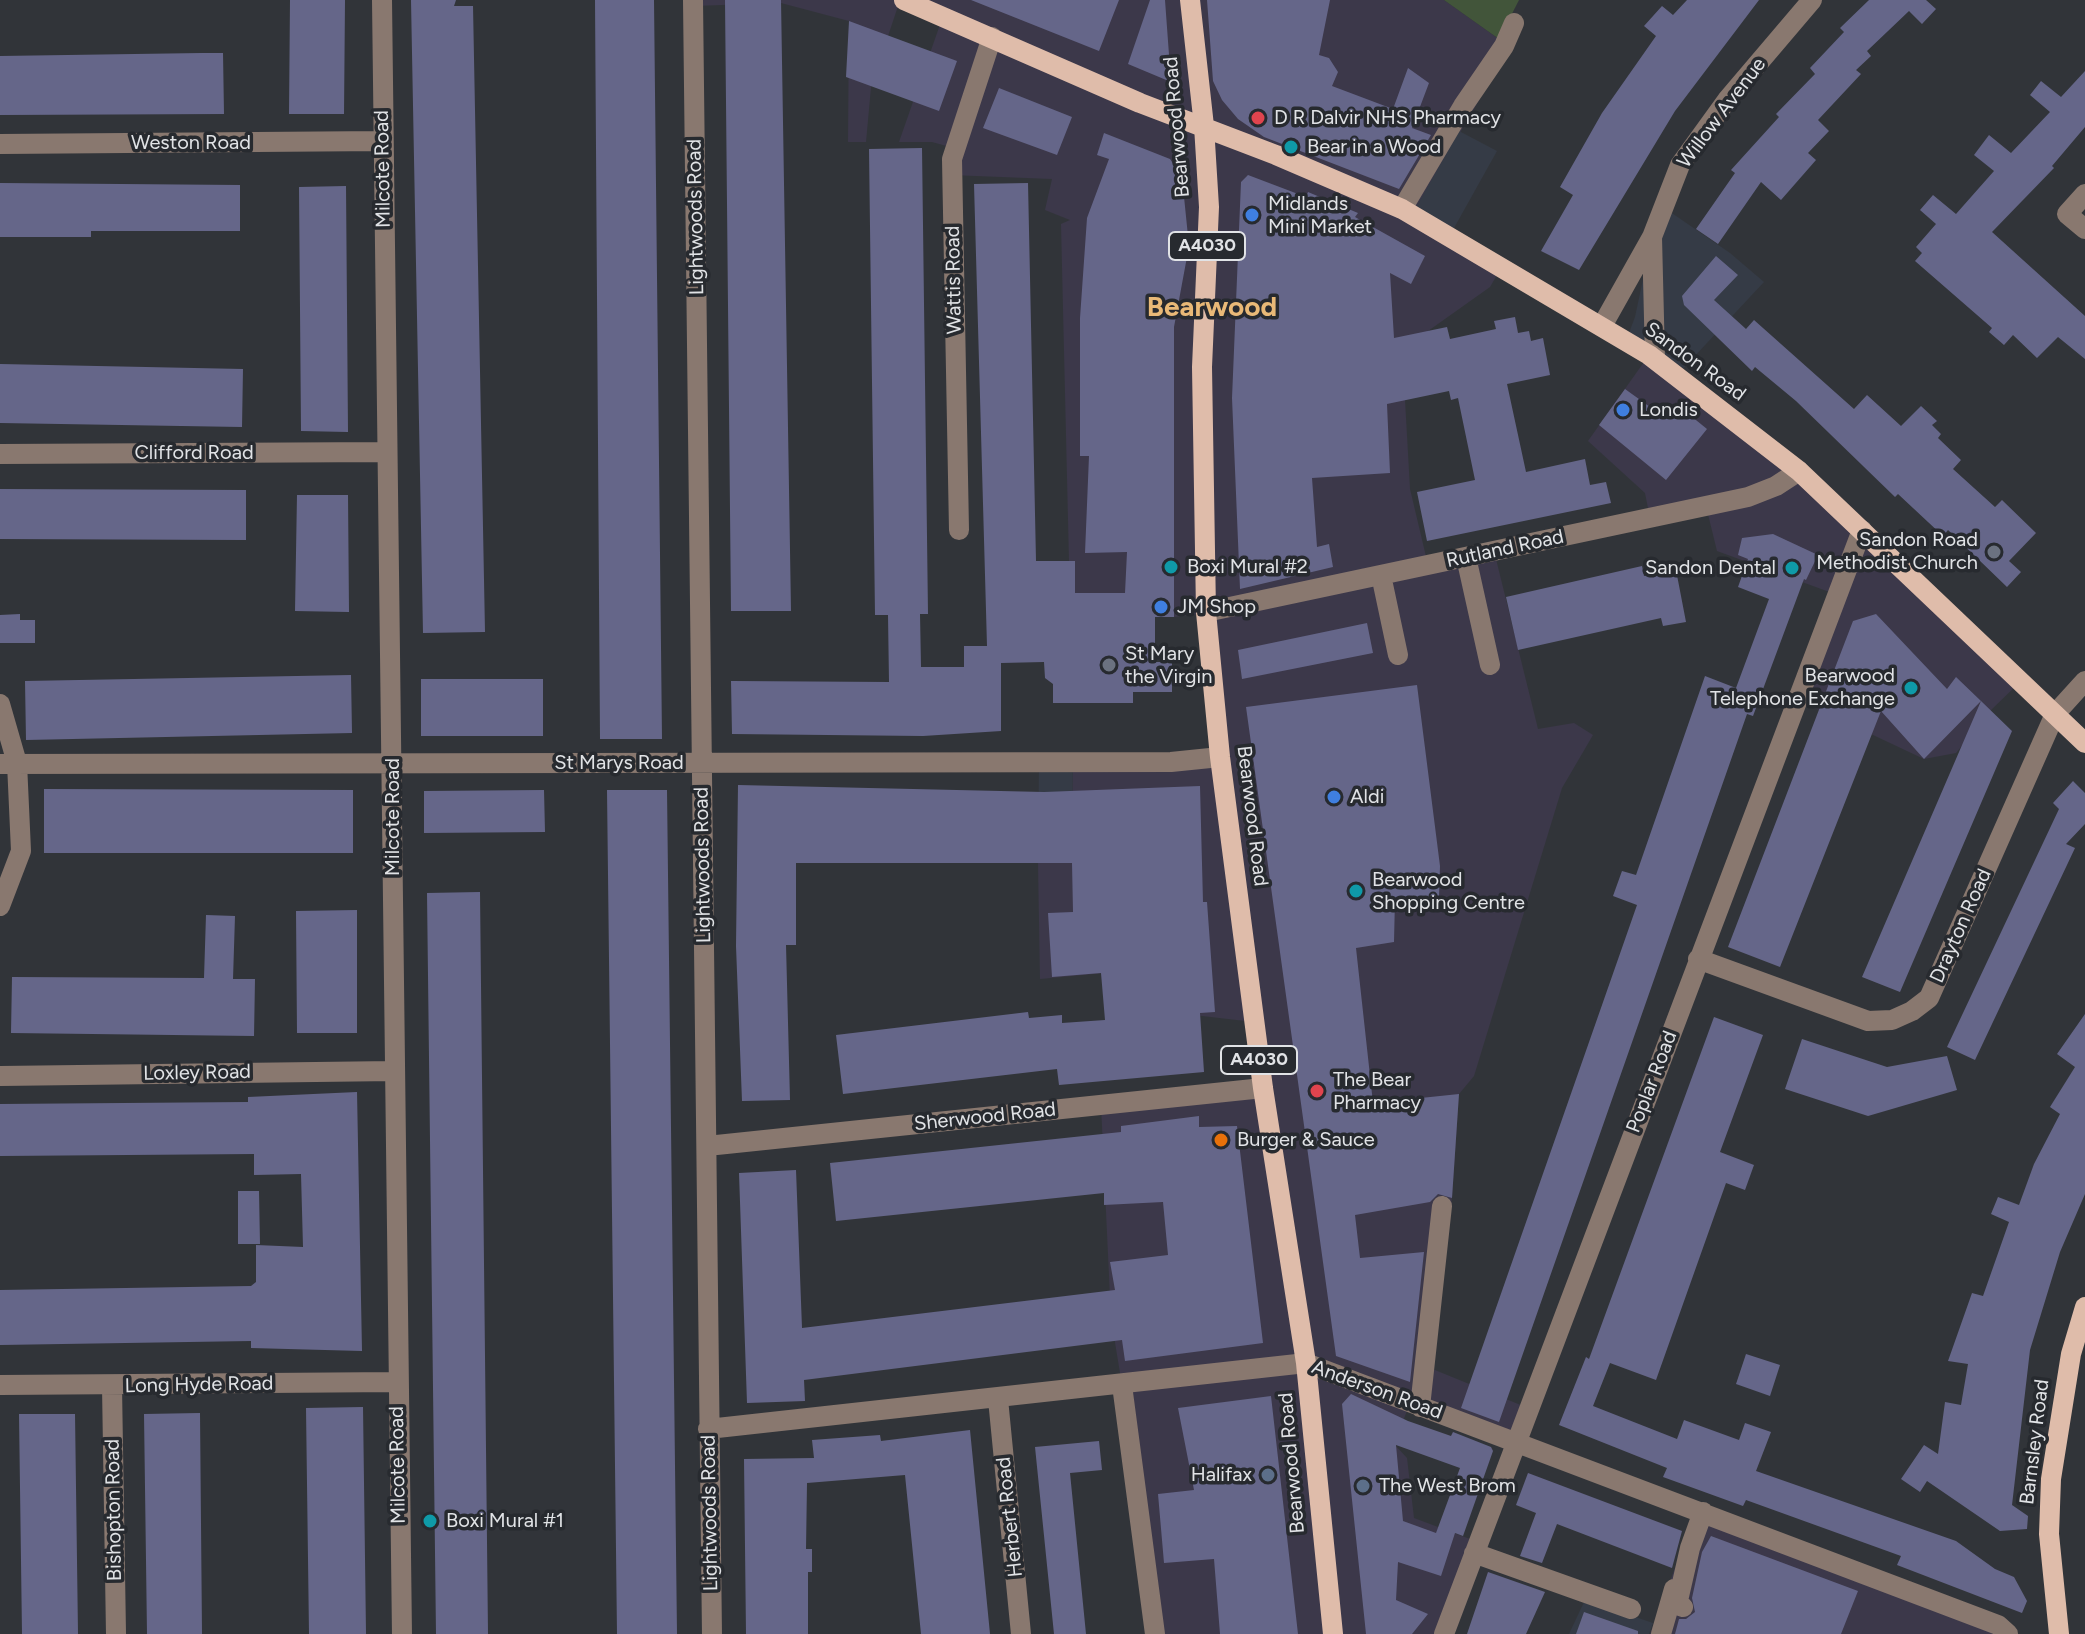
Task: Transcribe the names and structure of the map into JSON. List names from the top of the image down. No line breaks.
{"streets":{"main road":["Bearwood Road","A4030","Sandon Road","Barnsley Road"],"street":["Willow Avenue","Weston Road","Milcote Road","Lightwoods Road","Wattis Road","Clifford Road","Rutland Road","St Marys Road","Drayton Road","Loxley Road","Poplar Road","Sherwood Road","Long Hyde Road","Anderson Road","Bishopton Road","Herbert Road"]},"crossings":[["Willow Avenue","Sandon Road"],["Bearwood Road","Sandon Road"],["Bearwood Road","Rutland Road"],["Bearwood Road","St Marys Road"],["Bearwood Road","Sherwood Road"],["Bearwood Road","Anderson Road"],["Weston Road","Milcote Road"],["Milcote Road","Clifford Road"],["Milcote Road","St Marys Road"],["Milcote Road","Loxley Road"],["Milcote Road","Long Hyde Road"],["Lightwoods Road","St Marys Road"],["Lightwoods Road","Sherwood Road"],["Lightwoods Road","Anderson Road"],["Wattis Road","Sandon Road"],["Sandon Road","Rutland Road"],["Sandon Road","Drayton Road"],["Sandon Road","Poplar Road"],["Drayton Road","Poplar Road"],["Poplar Road","Anderson Road"],["Long Hyde Road","Bishopton Road"],["Anderson Road","Herbert Road"]],"districts":["Bearwood"],"places":["D R Dalvir NHS Pharmacy","Bear in a Wood","Midlands Mini Market","Londis","Sandon Road Methodist Church","Boxi Mural #2","Sandon Dental","JM Shop","St Mary the Virgin","Bearwood Telephone Exchange","Aldi","Bearwood Shopping Centre","The Bear Pharmacy","Burger & Sauce","Halifax","The West Brom","Boxi Mural #1"]}
